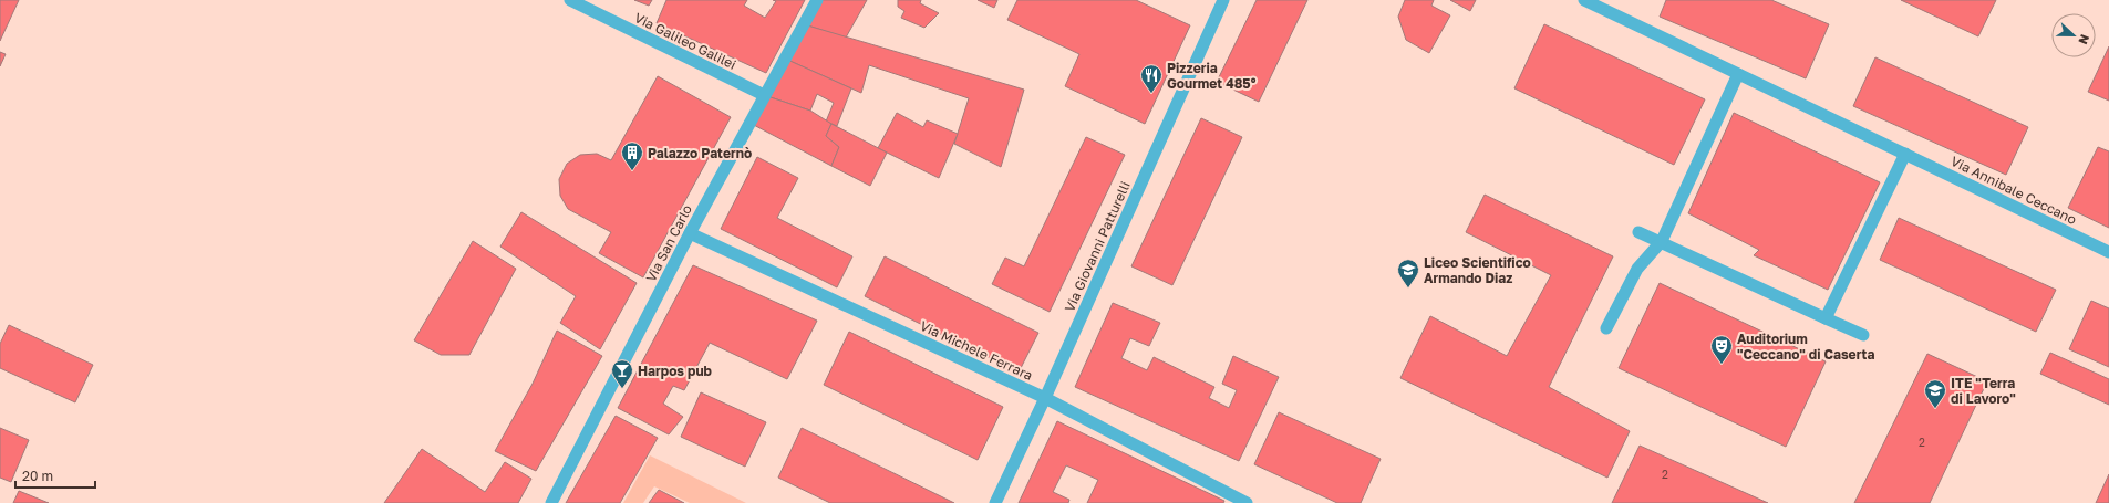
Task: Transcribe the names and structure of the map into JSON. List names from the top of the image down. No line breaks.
{"streets":{"street":["Via Galileo Galilei","Via Annibale Ceccano","Via San Carlo","Via Giovanni Patturelli","Via Michele Ferrara"]},"crossings":[["Via Galileo Galilei","Via San Carlo"],["Via San Carlo","Via Michele Ferrara"],["Via Giovanni Patturelli","Via Michele Ferrara"]],"places":{"restaurant":["Pizzeria Gourmet 485°"],"building":["Palazzo Paternò"],"school or university":["Liceo Scientifico Armando Diaz","ITE \"Terra di Lavoro\""],"theatre":["Auditorium \"Ceccano\" di Caserta"],"bar":["Harpos pub"]},"house_numbers":["2","2"],"scale_bar":"20 m","north":"right"}
